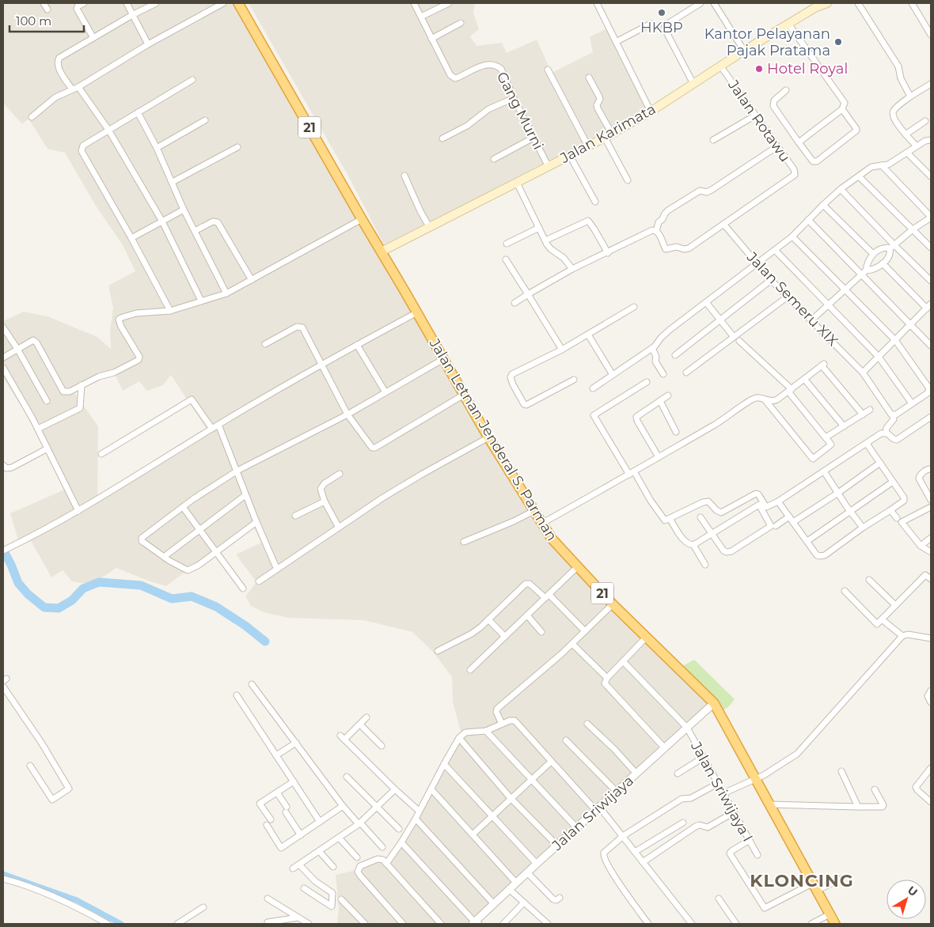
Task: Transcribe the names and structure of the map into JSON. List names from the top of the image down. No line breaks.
{"streets":{"highway":["21","Jalan Letnan Jenderal S. Parman"],"main road":["Jalan Karimata"],"street":["Gang Murni","Jalan Rotawu","Jalan Semeru XIX","Jalan Sriwijaya I","Jalan Sriwijaya"]},"crossings":[["Gang Murni","Jalan Karimata"],["Jalan Rotawu","Jalan Karimata"],["Jalan Rotawu","Jalan Semeru XIX"],["21","Jalan Karimata"],["21","Jalan Letnan Jenderal S. Parman"],["Jalan Karimata","Jalan Letnan Jenderal S. Parman"],["Jalan Letnan Jenderal S. Parman","Jalan Sriwijaya"],["Jalan Sriwijaya I","Jalan Sriwijaya"]],"districts":["KLONCING"],"places":["HKBP","Kantor Pelayanan Pajak Pratama","Hotel Royal"],"scale_bar":"100 m","north":"top right"}
